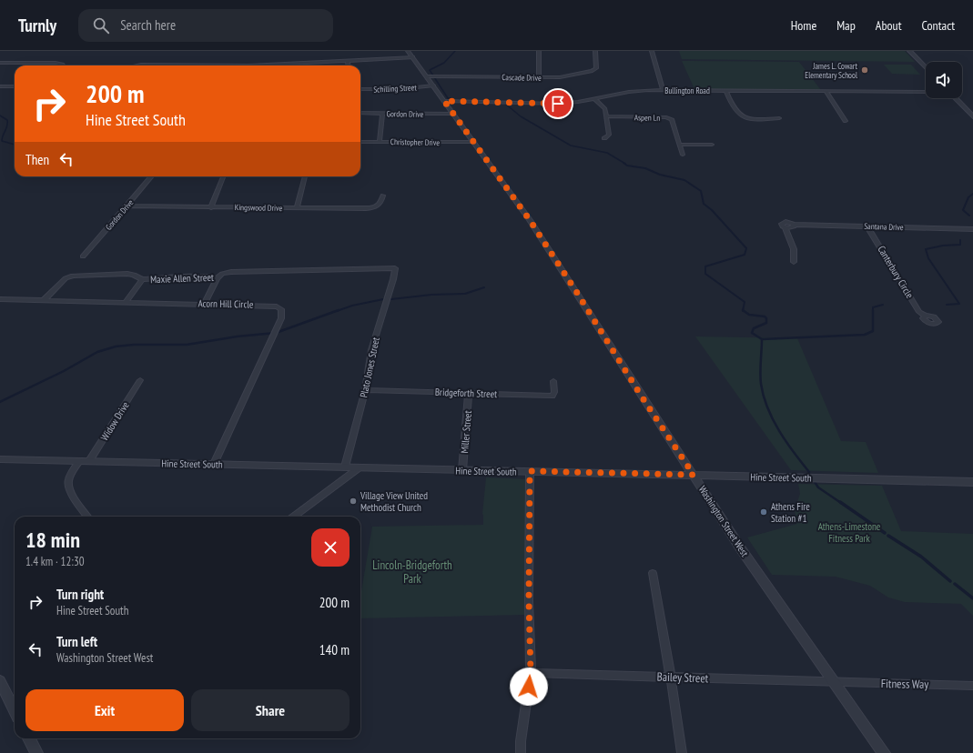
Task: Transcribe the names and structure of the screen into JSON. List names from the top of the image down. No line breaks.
{"streets":{"street":["Cascade Drive","Schilling Street","Bullington Road","Gordon Drive","Aspen Ln","Christopher Drive","Kingswood Drive","Santana Drive","Canterbury Circle","Maxie Allen Street","Acorn Hill Circle","Plato Jones Street","Bridgeforth Street","Widow Drive","Miller Street","Hine Street South","Washington Street West","Bailey Street","Fitness Way"]},"crossings":[["Cascade Drive","Washington Street West"],["Schilling Street","Washington Street West"],["Bullington Road","Washington Street West"],["Gordon Drive","Kingswood Drive"],["Gordon Drive","Washington Street West"],["Christopher Drive","Washington Street West"],["Santana Drive","Canterbury Circle"],["Maxie Allen Street","Acorn Hill Circle"],["Maxie Allen Street","Plato Jones Street"],["Acorn Hill Circle","Hine Street South"],["Plato Jones Street","Bridgeforth Street"],["Plato Jones Street","Hine Street South"],["Bridgeforth Street","Miller Street"],["Widow Drive","Hine Street South"],["Miller Street","Hine Street South"],["Hine Street South","Washington Street West"],["Washington Street West","Bailey Street"],["Washington Street West","Fitness Way"],["Bailey Street","Fitness Way"]],"parks":["Athens-Limestone Fitness Park","Lincoln-Bridgeforth Park"],"places":["James L. Cowart Elementary School","Village View United Methodist Church","Athens Fire Station #1"],"page":{"header":"Turnly","search":"Search here","nav":["Home","Map","About","Contact"],"turn":["200 m","Hine Street South"],"then":"Then","heading":["18 min","1.4 km · 12:30"],"list":[{"name":"Turn right","note":"Hine Street South","value":"200 m"},{"name":"Turn left","note":"Washington Street West","value":"140 m"}],"buttons":["Exit","Share"]}}
